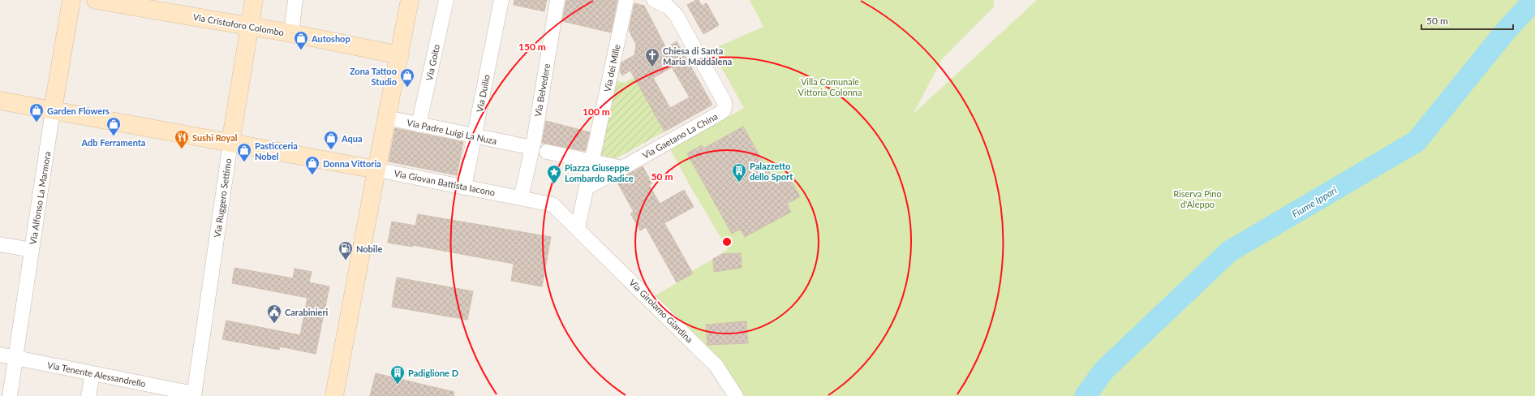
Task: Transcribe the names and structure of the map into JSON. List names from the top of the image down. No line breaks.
{"streets":{"main road":["Via Cristoforo Colombo","Via Giovan Battista Iacono","Via Alfonso La Marmora","Via Ruggero Settimo"],"street":["Via Goito","Via dei Mille","Via Belvedere","Via Duilio","Via Padre Luigi La Nuza","Via Gaetano La China","Via Girolamo Giardina","Via Tenente Alessandrello"]},"crossings":[["Via Cristoforo Colombo","Via Ruggero Settimo"],["Via Goito","Via Padre Luigi La Nuza"],["Via dei Mille","Via Girolamo Giardina"],["Via Belvedere","Via Padre Luigi La Nuza"],["Via Belvedere","Via Giovan Battista Iacono"],["Via Belvedere","Via Girolamo Giardina"],["Via Duilio","Via Padre Luigi La Nuza"],["Via Duilio","Via Giovan Battista Iacono"],["Via Giovan Battista Iacono","Via Alfonso La Marmora"],["Via Giovan Battista Iacono","Via Ruggero Settimo"],["Via Giovan Battista Iacono","Via Girolamo Giardina"],["Via Alfonso La Marmora","Via Tenente Alessandrello"],["Via Ruggero Settimo","Via Tenente Alessandrello"]],"water":["Fiume Ippari"],"parks":["Villa Comunale Vittoria Colonna","Riserva Pino d'Aleppo"],"places":{"shop":["Autoshop","Zona Tattoo Studio","Garden Flowers","Adb Ferramenta","Aqua","Pasticceria Nobel","Donna Vittoria"],"church":["Chiesa di Santa Maria Maddalena"],"restaurant":["Sushi Royal"],"building":["Palazzetto dello Sport","Padiglione D"],"place":["Piazza Giuseppe Lombardo Radice"],"fuel station":["Nobile"],"public building":["Carabinieri"]},"scale_bar":"50 m","rings":["150 m","100 m","50 m"]}
